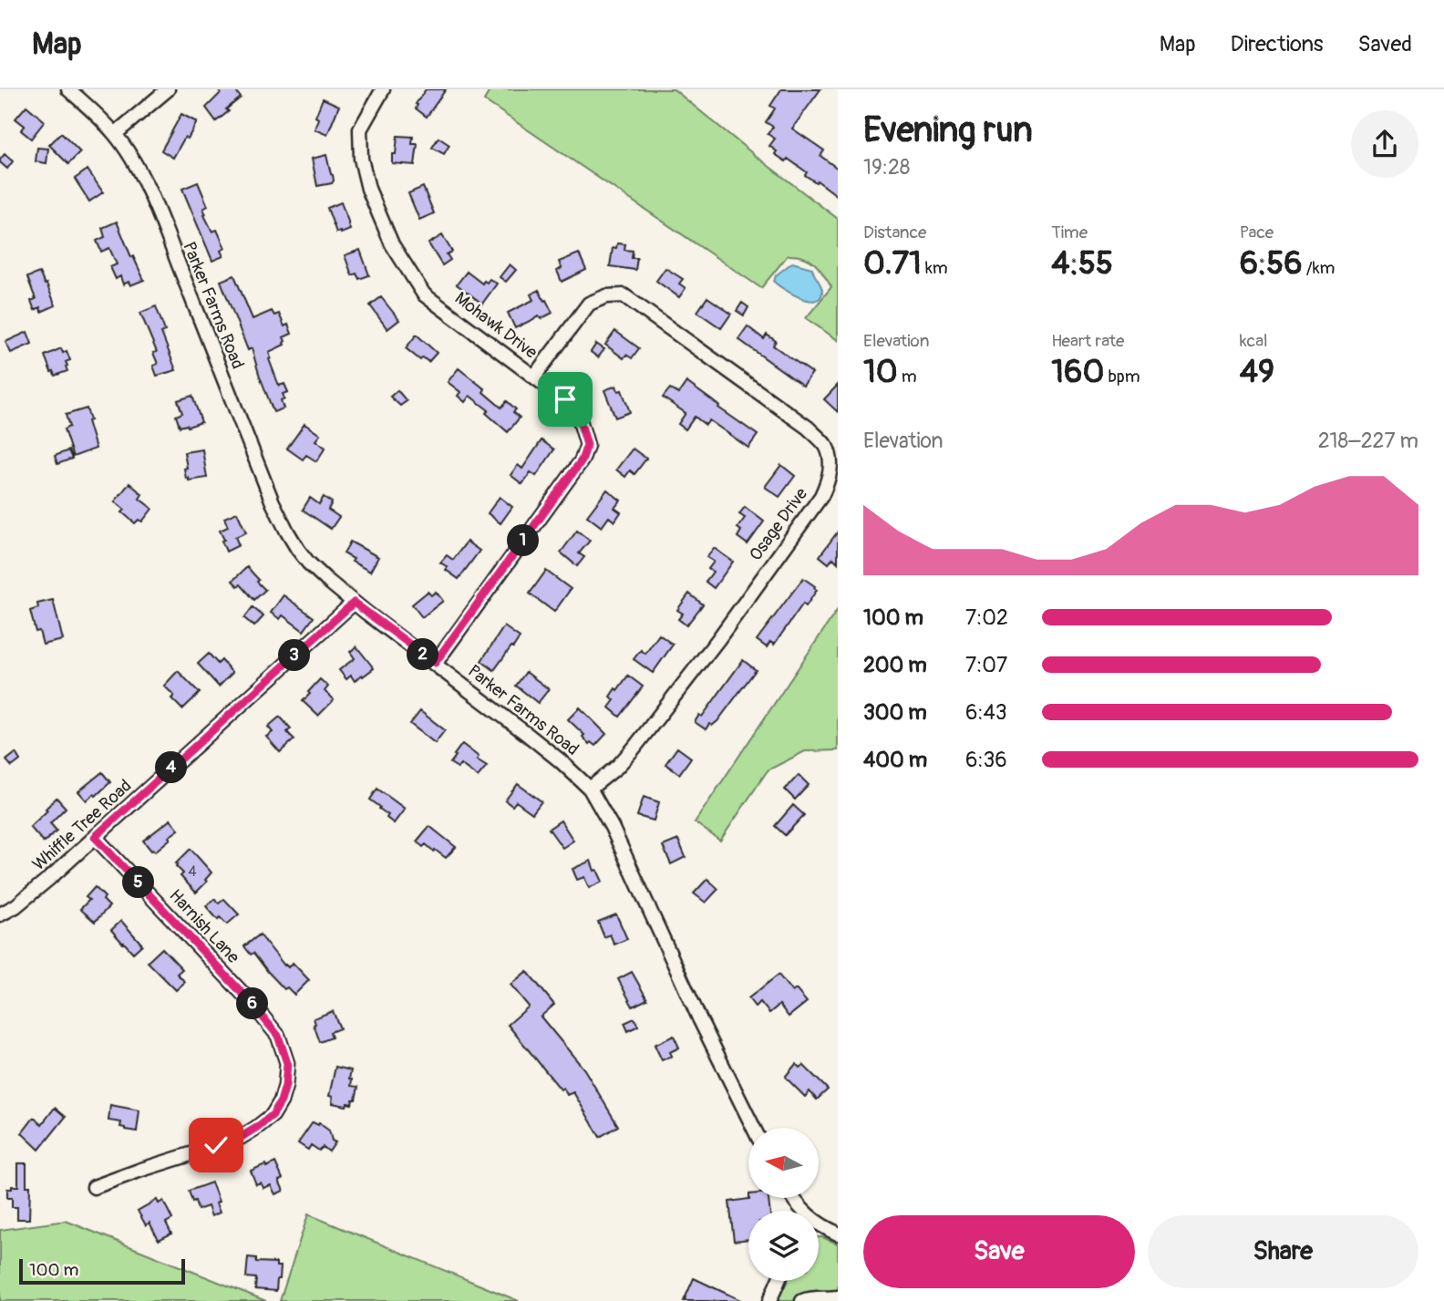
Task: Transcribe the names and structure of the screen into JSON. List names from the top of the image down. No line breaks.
{"streets":{"street":["Parker Farms Road","Mohawk Drive","Osage Drive","Whiffle Tree Road","Harnish Lane"]},"crossings":[["Parker Farms Road","Mohawk Drive"],["Parker Farms Road","Osage Drive"],["Parker Farms Road","Whiffle Tree Road"],["Mohawk Drive","Osage Drive"],["Whiffle Tree Road","Harnish Lane"]],"house_numbers":["4"],"scale_bar":"100 m","north":"left","page":{"header":"Map","nav":["Map","Directions","Saved"],"heading":["Evening run","19:28"],"stats":[["Distance","0.71 km"],["Time","4:55"],["Pace","6:56 /km"],["Elevation","10 m"],["Heart rate","160 bpm"],["kcal","49"]],"chart":["Elevation","218–227 m"],"pins":["1","2","3","4","5","6"],"list":[{"name":"100 m","note":"7:02"},{"name":"200 m","note":"7:07"},{"name":"300 m","note":"6:43"},{"name":"400 m","note":"6:36"}],"buttons":["Save","Share"],"scale":"100 m"}}
